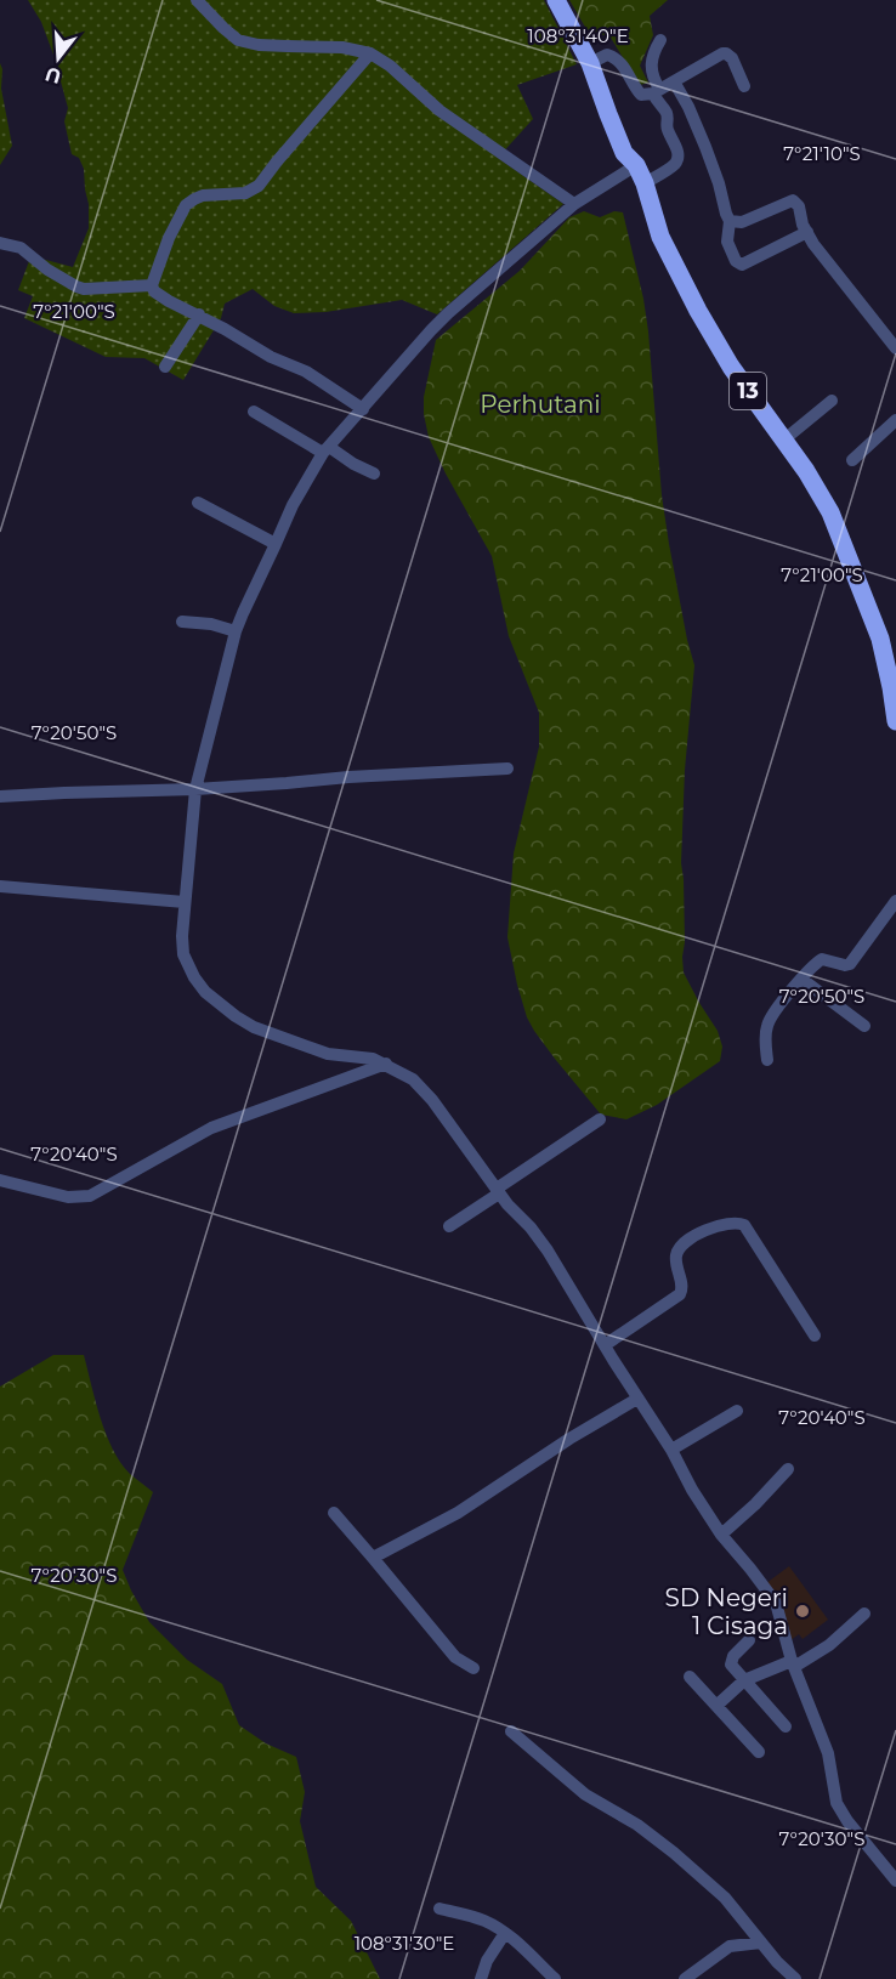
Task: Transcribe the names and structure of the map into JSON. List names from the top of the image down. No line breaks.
{"streets":{"highway":["13"]},"parks":["Perhutani"],"places":["SD Negeri 1 Cisaga"],"north":"bottom","coordinates":["108°31'40\"E","7°21'10\"S","7°21'00\"S","7°20'50\"S","7°20'40\"S","7°20'30\"S","108°31'30\"E"]}
